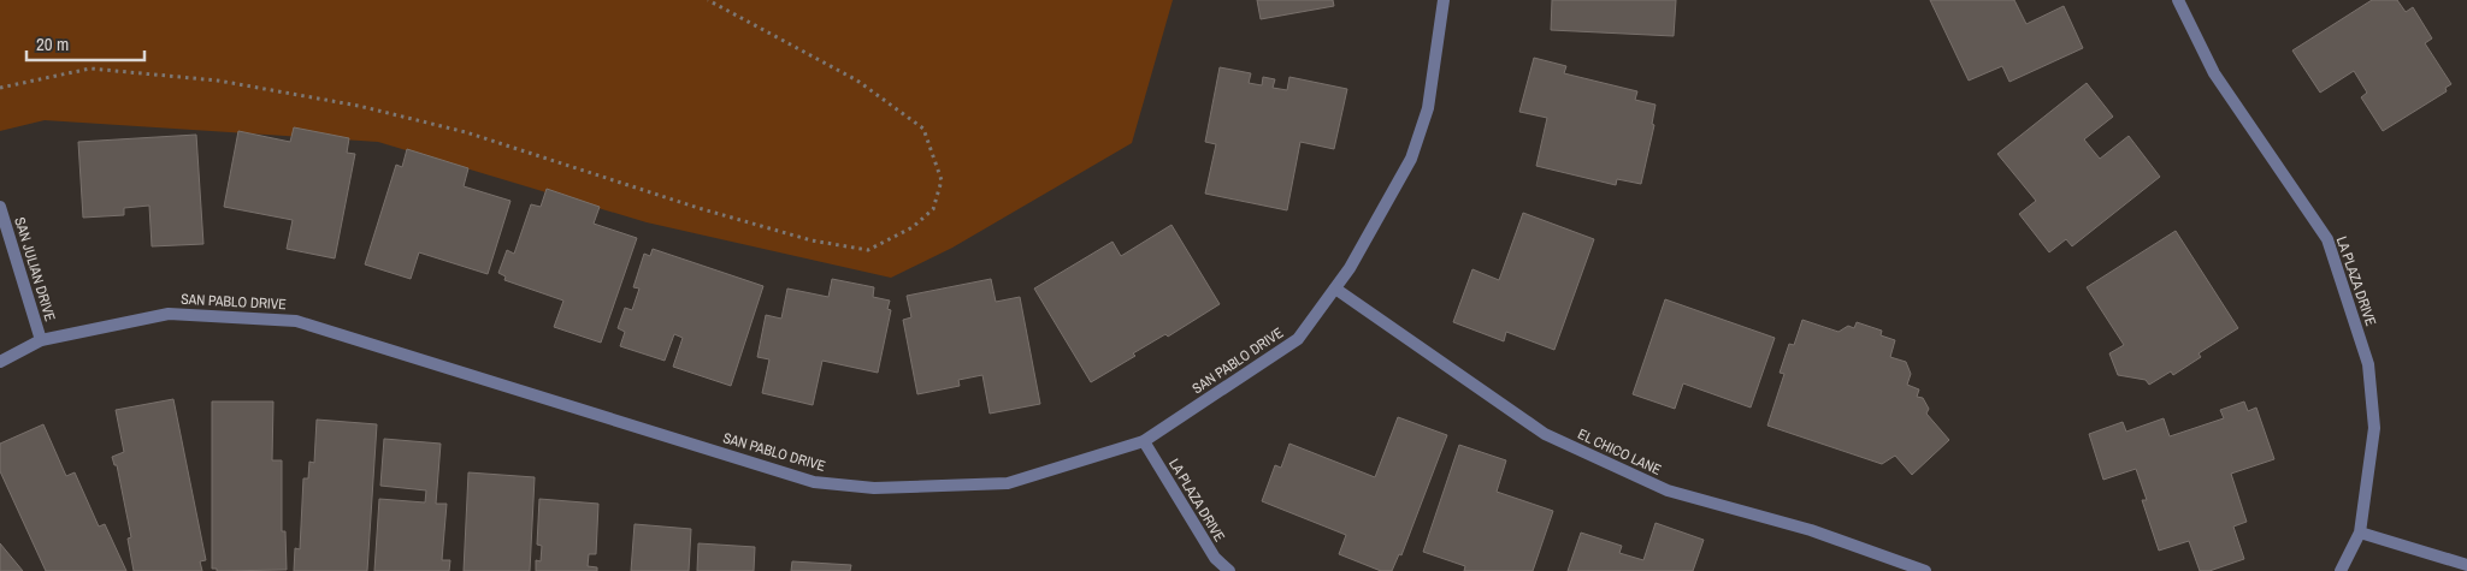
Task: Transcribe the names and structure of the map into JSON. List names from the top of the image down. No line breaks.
{"streets":{"street":["SAN JULIAN DRIVE","LA PLAZA DRIVE","SAN PABLO DRIVE","EL CHICO LANE"]},"crossings":[["SAN JULIAN DRIVE","SAN PABLO DRIVE"],["LA PLAZA DRIVE","SAN PABLO DRIVE"],["SAN PABLO DRIVE","EL CHICO LANE"]],"scale_bar":"20 m"}
